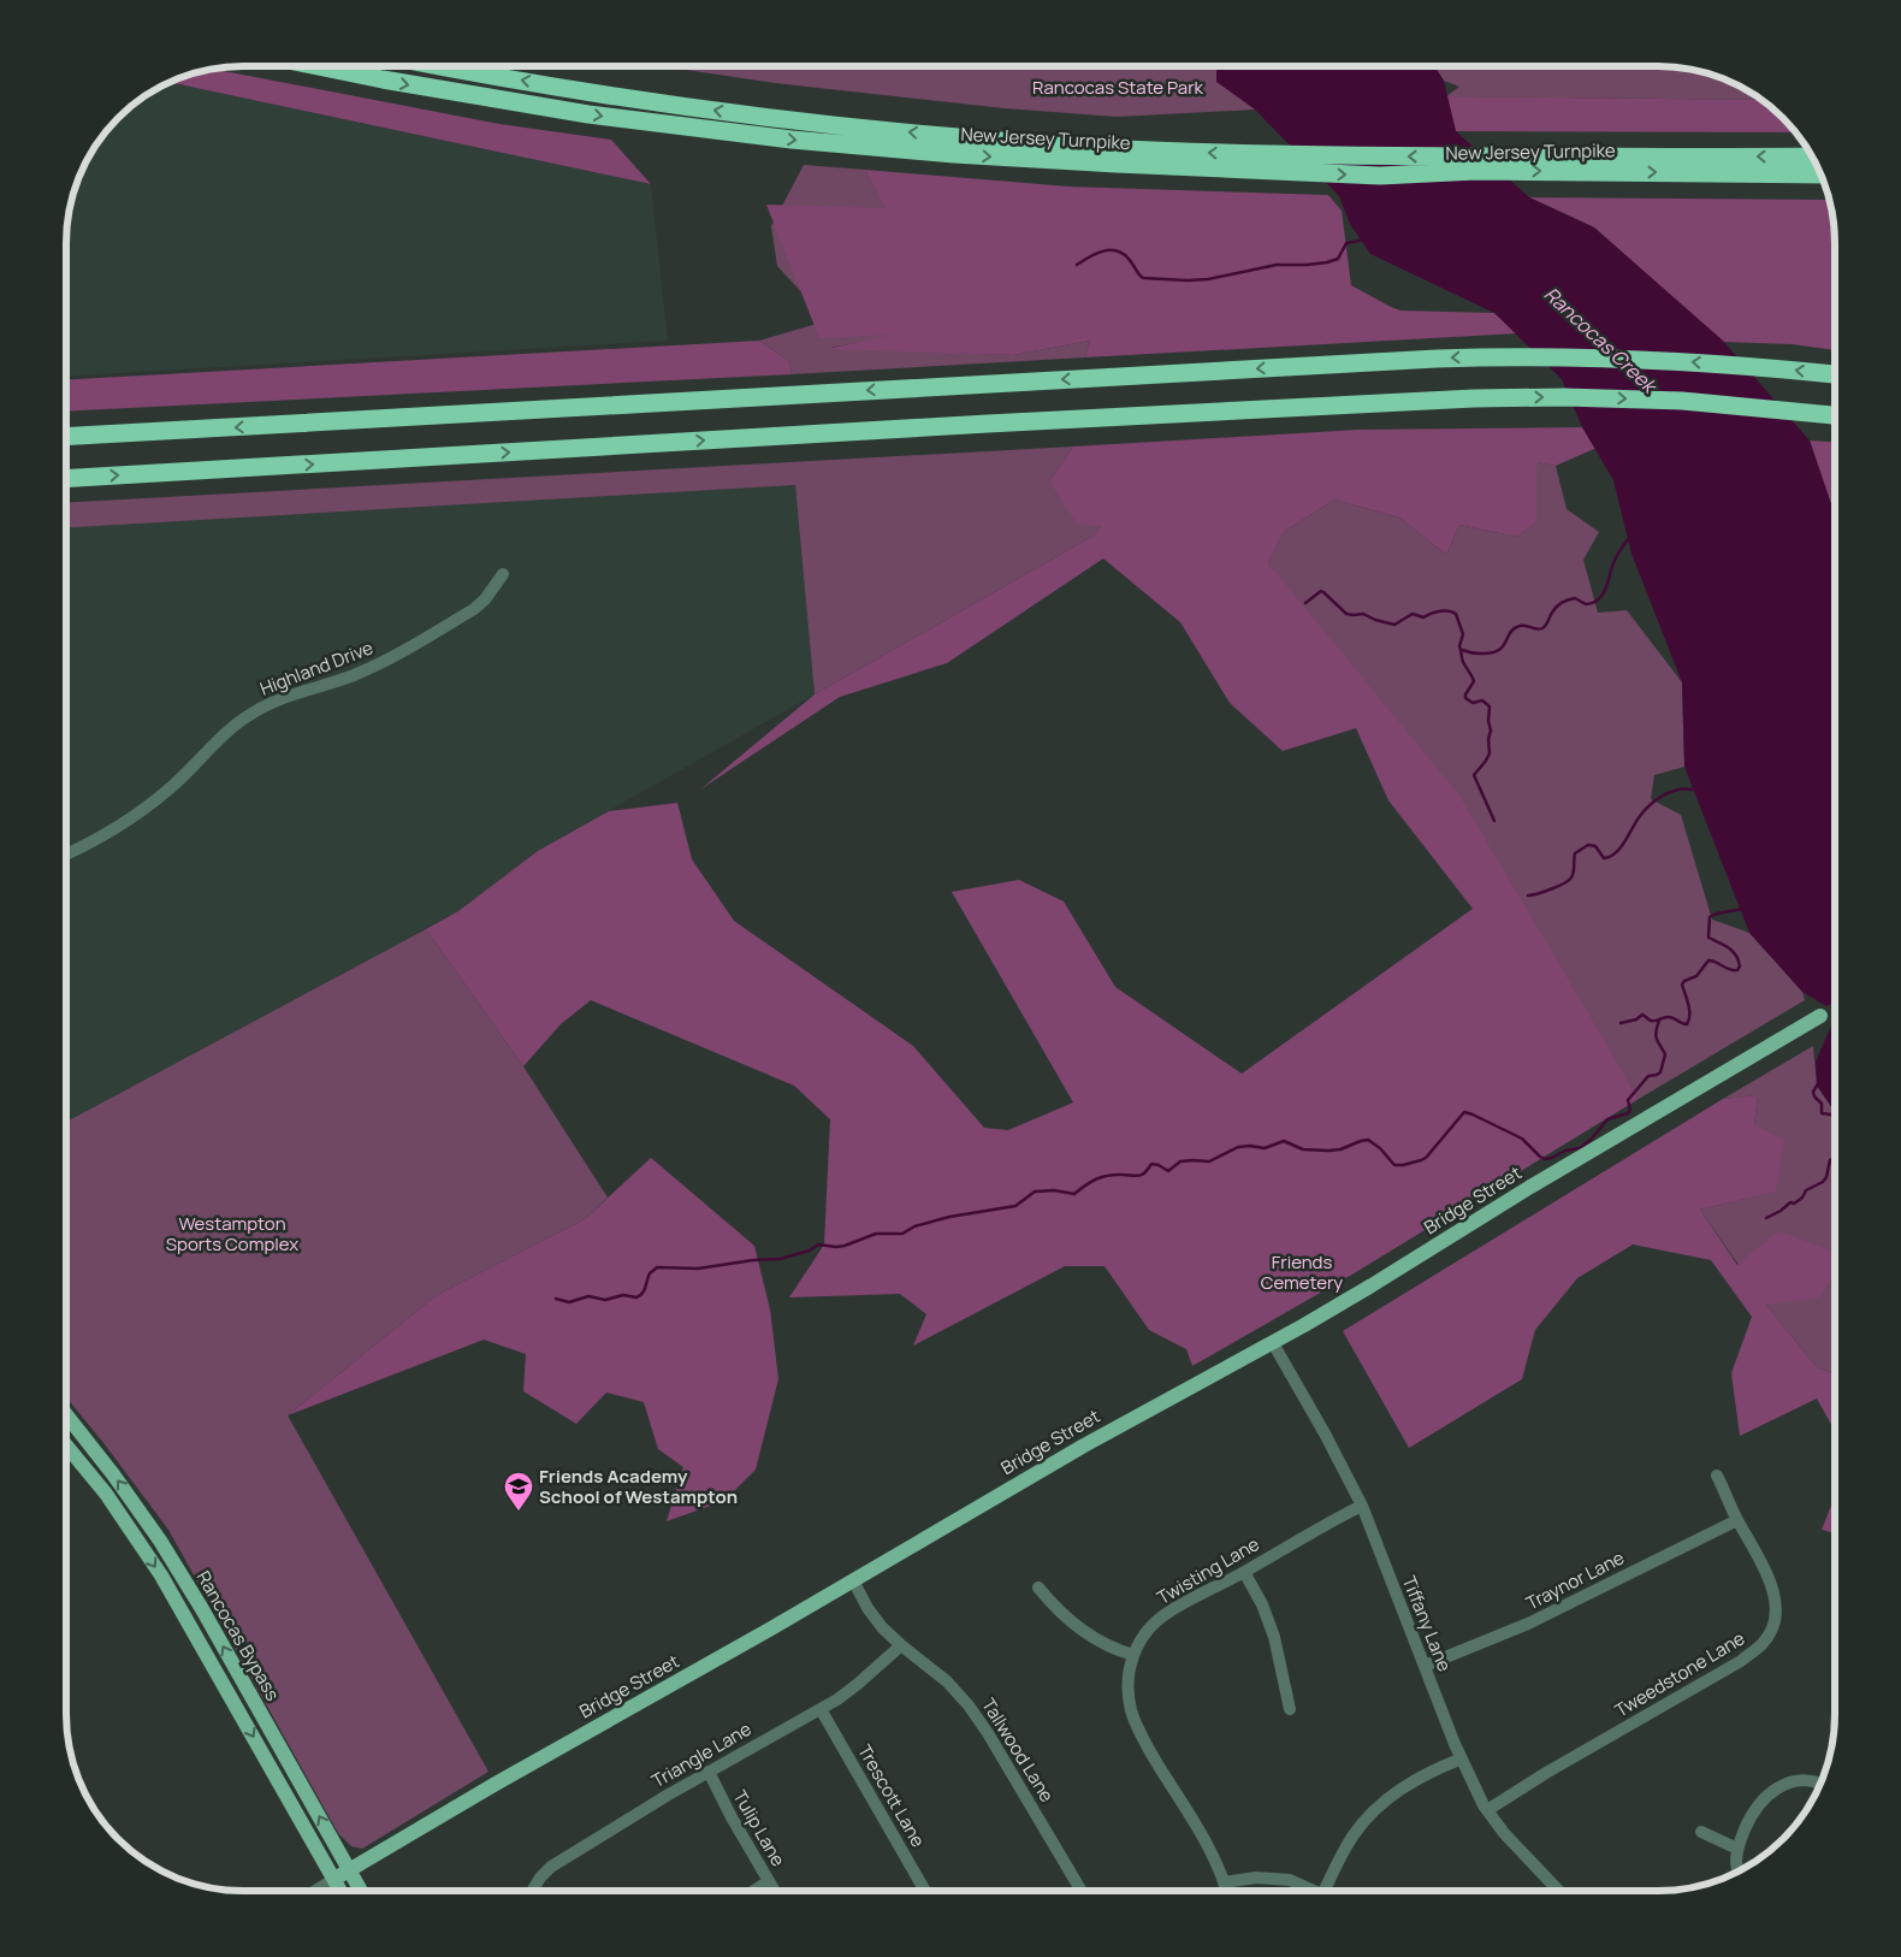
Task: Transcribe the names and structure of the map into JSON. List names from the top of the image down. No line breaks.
{"streets":{"highway":["New Jersey Turnpike"],"main road":["Bridge Street","Rancocas Bypass"],"street":["Highland Drive","Twisting Lane","Traynor Lane","Tiffany Lane","Tweedstone Lane","Tallwood Lane","Triangle Lane","Trescott Lane","Tulip Lane"]},"crossings":[["Bridge Street","Tiffany Lane"],["Bridge Street","Rancocas Bypass"],["Bridge Street","Tallwood Lane"],["Twisting Lane","Tiffany Lane"],["Traynor Lane","Tiffany Lane"],["Traynor Lane","Tweedstone Lane"],["Tiffany Lane","Tweedstone Lane"],["Tallwood Lane","Triangle Lane"],["Triangle Lane","Trescott Lane"],["Triangle Lane","Tulip Lane"]],"water":["Rancocas Creek"],"parks":["Rancocas State Park","Westampton Sports Complex","Friends Cemetery"],"places":{"school or university":["Friends Academy School of Westampton"]}}
